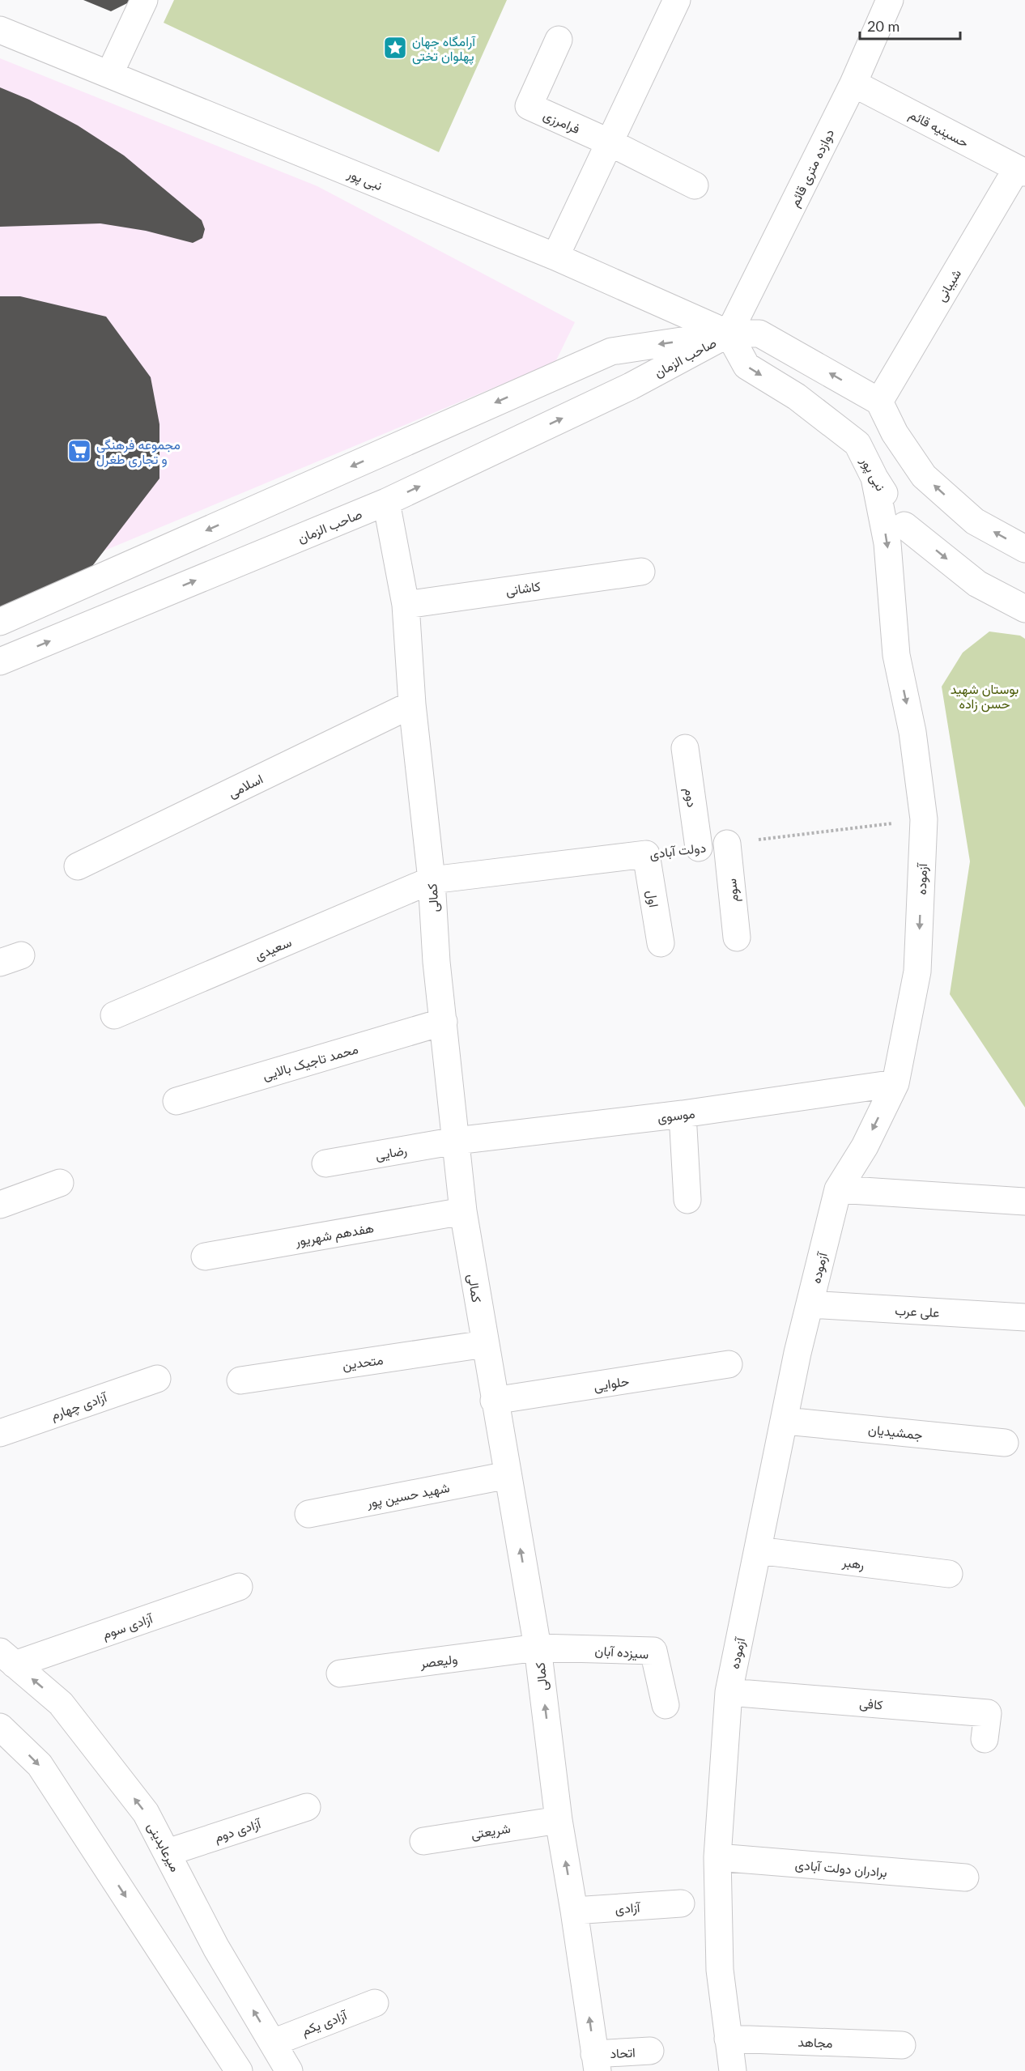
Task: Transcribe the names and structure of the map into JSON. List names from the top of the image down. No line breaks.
{"streets":{"street":["فرامرزی","حسینیه قائم","دوازده متری قائم","نبی پور","شیبانی","صاحب الزمان","کاشانی","اسلامی","دوم","دولت آبادی","آزموده","سوم","کمالی","اول","سعیدی","محمد تاجیک بالایی","موسوی","رضایی","هفدهم شهریور","علی عرب","متحدین","حلوایی","آزادی چهارم","جمشیدیان","شهید حسین پور","رهبر","آزادی سوم","سیزده آبان","ولیعصر","کافی","آزادی دوم","شریعتی","میرعابدینی","برادران دولت آبادی","آزادی","آزادی یکم","مجاهد","اتحاد"]},"crossings":[["حسینیه قائم","دوازده متری قائم"],["حسینیه قائم","شیبانی"],["دوازده متری قائم","نبی پور"],["دوازده متری قائم","صاحب الزمان"],["نبی پور","شیبانی"],["نبی پور","صاحب الزمان"],["نبی پور","آزموده"],["صاحب الزمان","کمالی"],["کاشانی","کمالی"],["اسلامی","کمالی"],["دولت آبادی","کمالی"],["دولت آبادی","اول"],["دولت آبادی","سعیدی"],["آزموده","موسوی"],["آزموده","علی عرب"],["آزموده","جمشیدیان"],["آزموده","رهبر"],["آزموده","کافی"],["آزموده","برادران دولت آبادی"],["آزموده","مجاهد"],["کمالی","سعیدی"],["کمالی","محمد تاجیک بالایی"],["کمالی","موسوی"],["کمالی","رضایی"],["کمالی","هفدهم شهریور"],["کمالی","متحدین"],["کمالی","حلوایی"],["کمالی","شهید حسین پور"],["کمالی","سیزده آبان"],["کمالی","ولیعصر"],["کمالی","شریعتی"],["کمالی","آزادی"],["کمالی","اتحاد"],["موسوی","رضایی"],["آزادی سوم","میرعابدینی"],["سیزده آبان","ولیعصر"],["آزادی دوم","میرعابدینی"],["میرعابدینی","آزادی یکم"]],"one_way":["آزموده","کمالی"],"parks":["بوستان شهید حسن زاده"],"places":{"place":["آرامگاه جهان پهلوان تختی"],"supermarket":["مجموعه فرهنگی و تجاری طغرل"]},"scale_bar":"20 m"}
